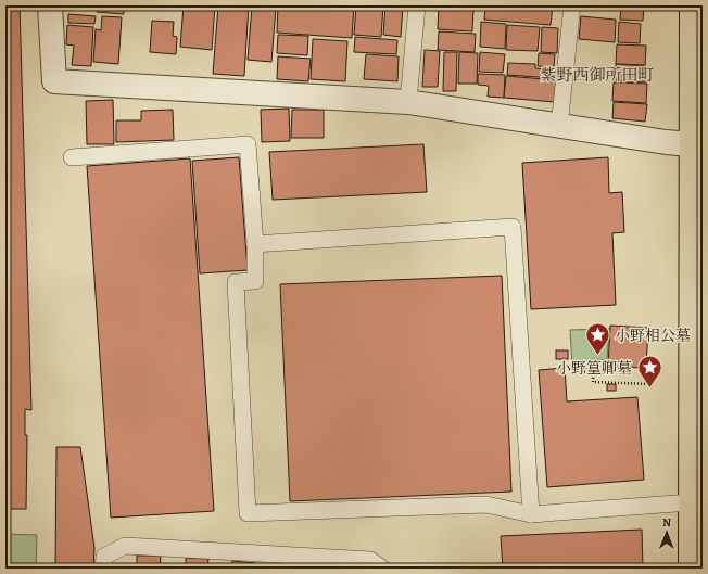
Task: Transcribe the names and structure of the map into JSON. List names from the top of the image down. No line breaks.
{"districts":["紫野西御所田町"],"places":{"place":["小野相公墓","小野篁卿墓"]},"north":"top"}
